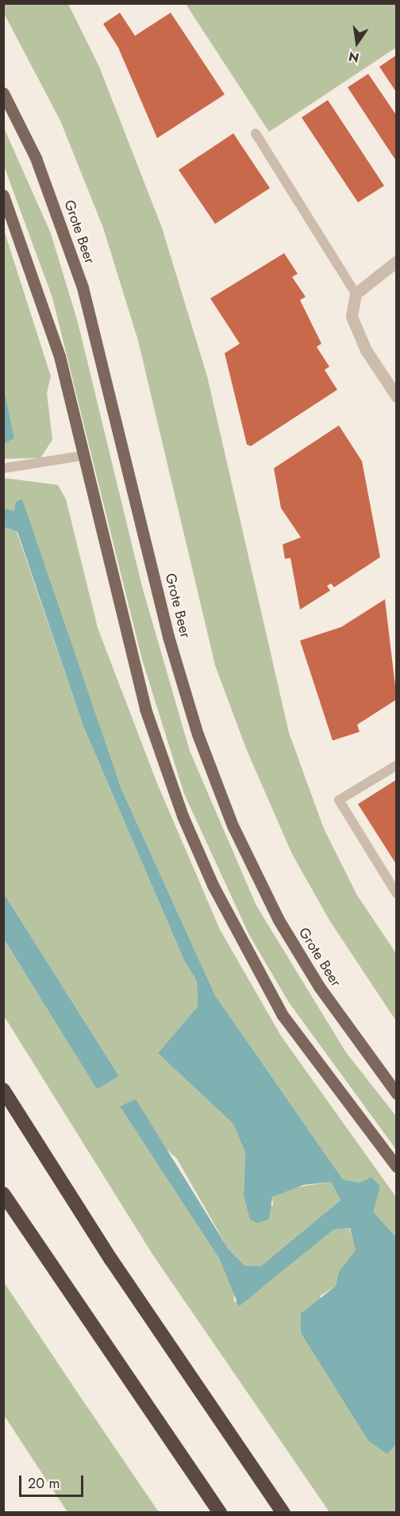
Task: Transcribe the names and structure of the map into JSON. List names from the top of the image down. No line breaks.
{"streets":{"main road":["Grote Beer"]},"scale_bar":"20 m","north":"bottom"}
